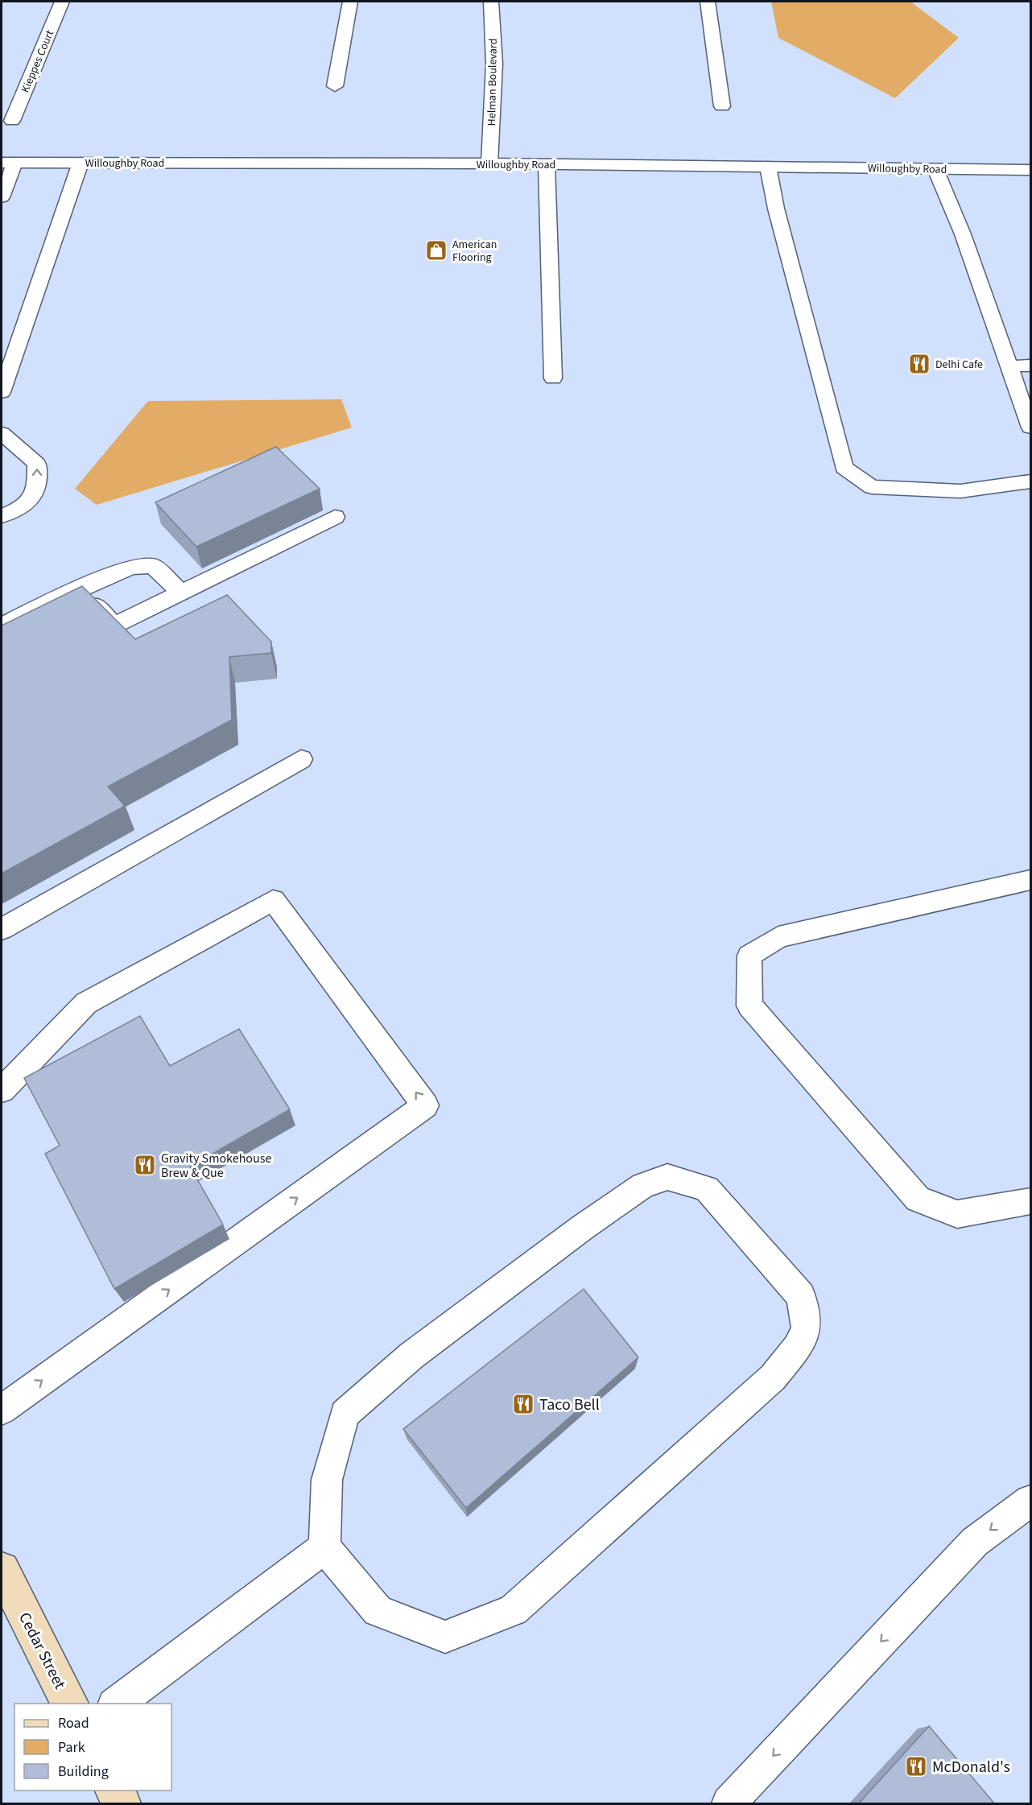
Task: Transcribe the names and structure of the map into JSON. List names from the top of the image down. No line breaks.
{"streets":{"main road":["Cedar Street"],"street":["Kieppes Court","Helman Boulevard","Willoughby Road"]},"crossings":[["Helman Boulevard","Willoughby Road"]],"places":{"shop":["American Flooring"],"restaurant":["Delhi Cafe","Gravity Smokehouse Brew & Que","Taco Bell","McDonald's"]},"legend":["Road","Park","Building"]}
